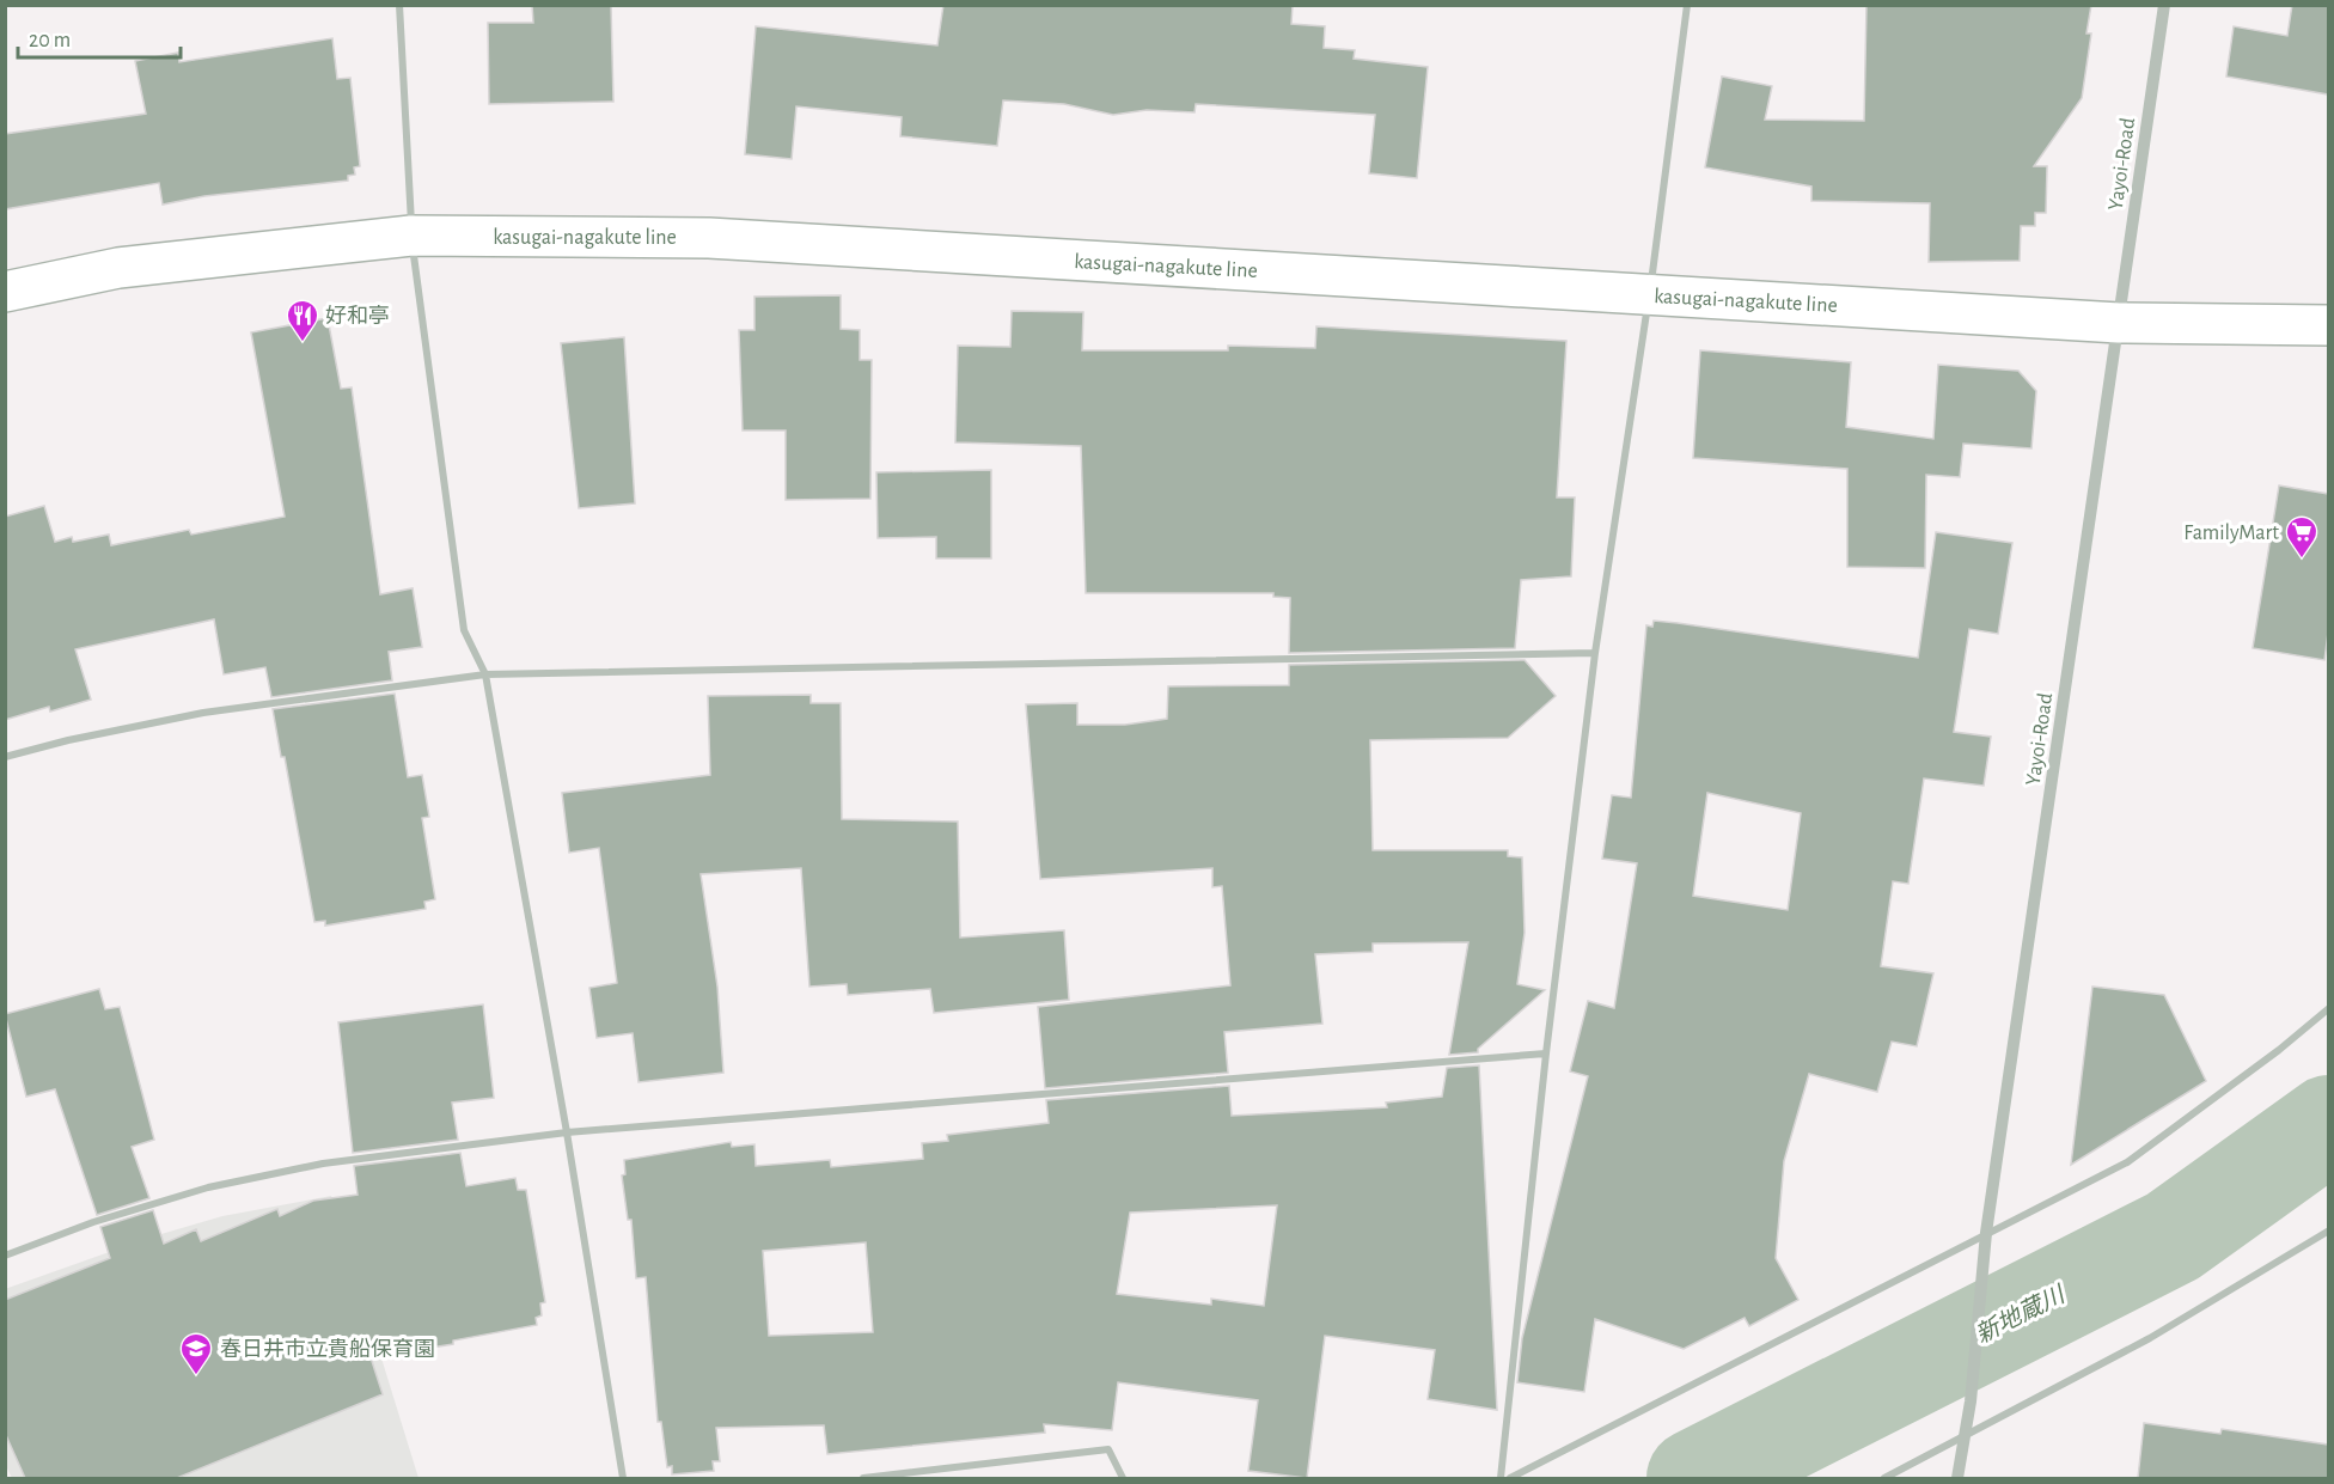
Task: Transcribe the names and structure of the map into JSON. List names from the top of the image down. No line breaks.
{"streets":{"main road":["kasugai-nagakute line"],"street":["Yayoi-Road"]},"crossings":[["Yayoi-Road","kasugai-nagakute line"]],"water":["新地蔵川"],"places":{"restaurant":["好和亭"],"supermarket":["FamilyMart"],"school or university":["春日井市立貴船保育園"]},"scale_bar":"20 m"}
